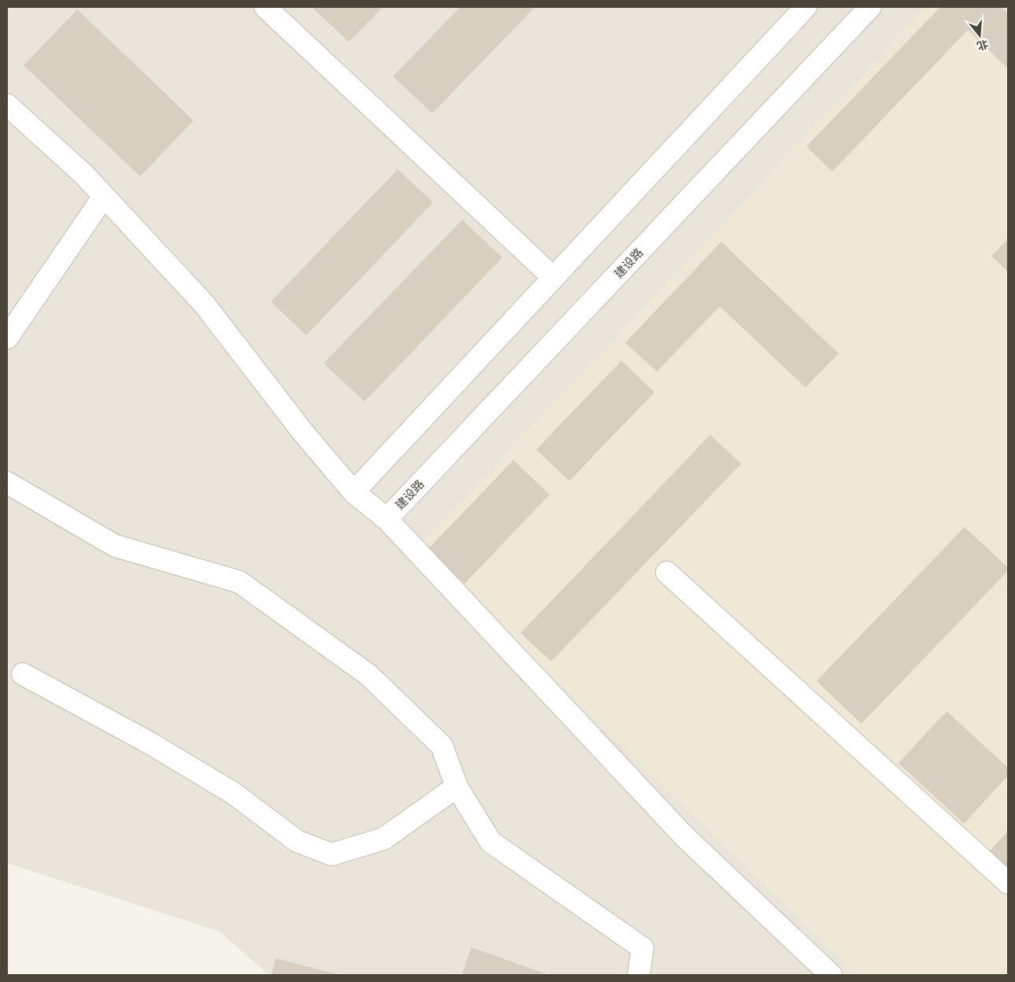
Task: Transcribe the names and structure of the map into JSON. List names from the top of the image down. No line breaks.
{"streets":{"street":["建设路"]},"north":"bottom"}
